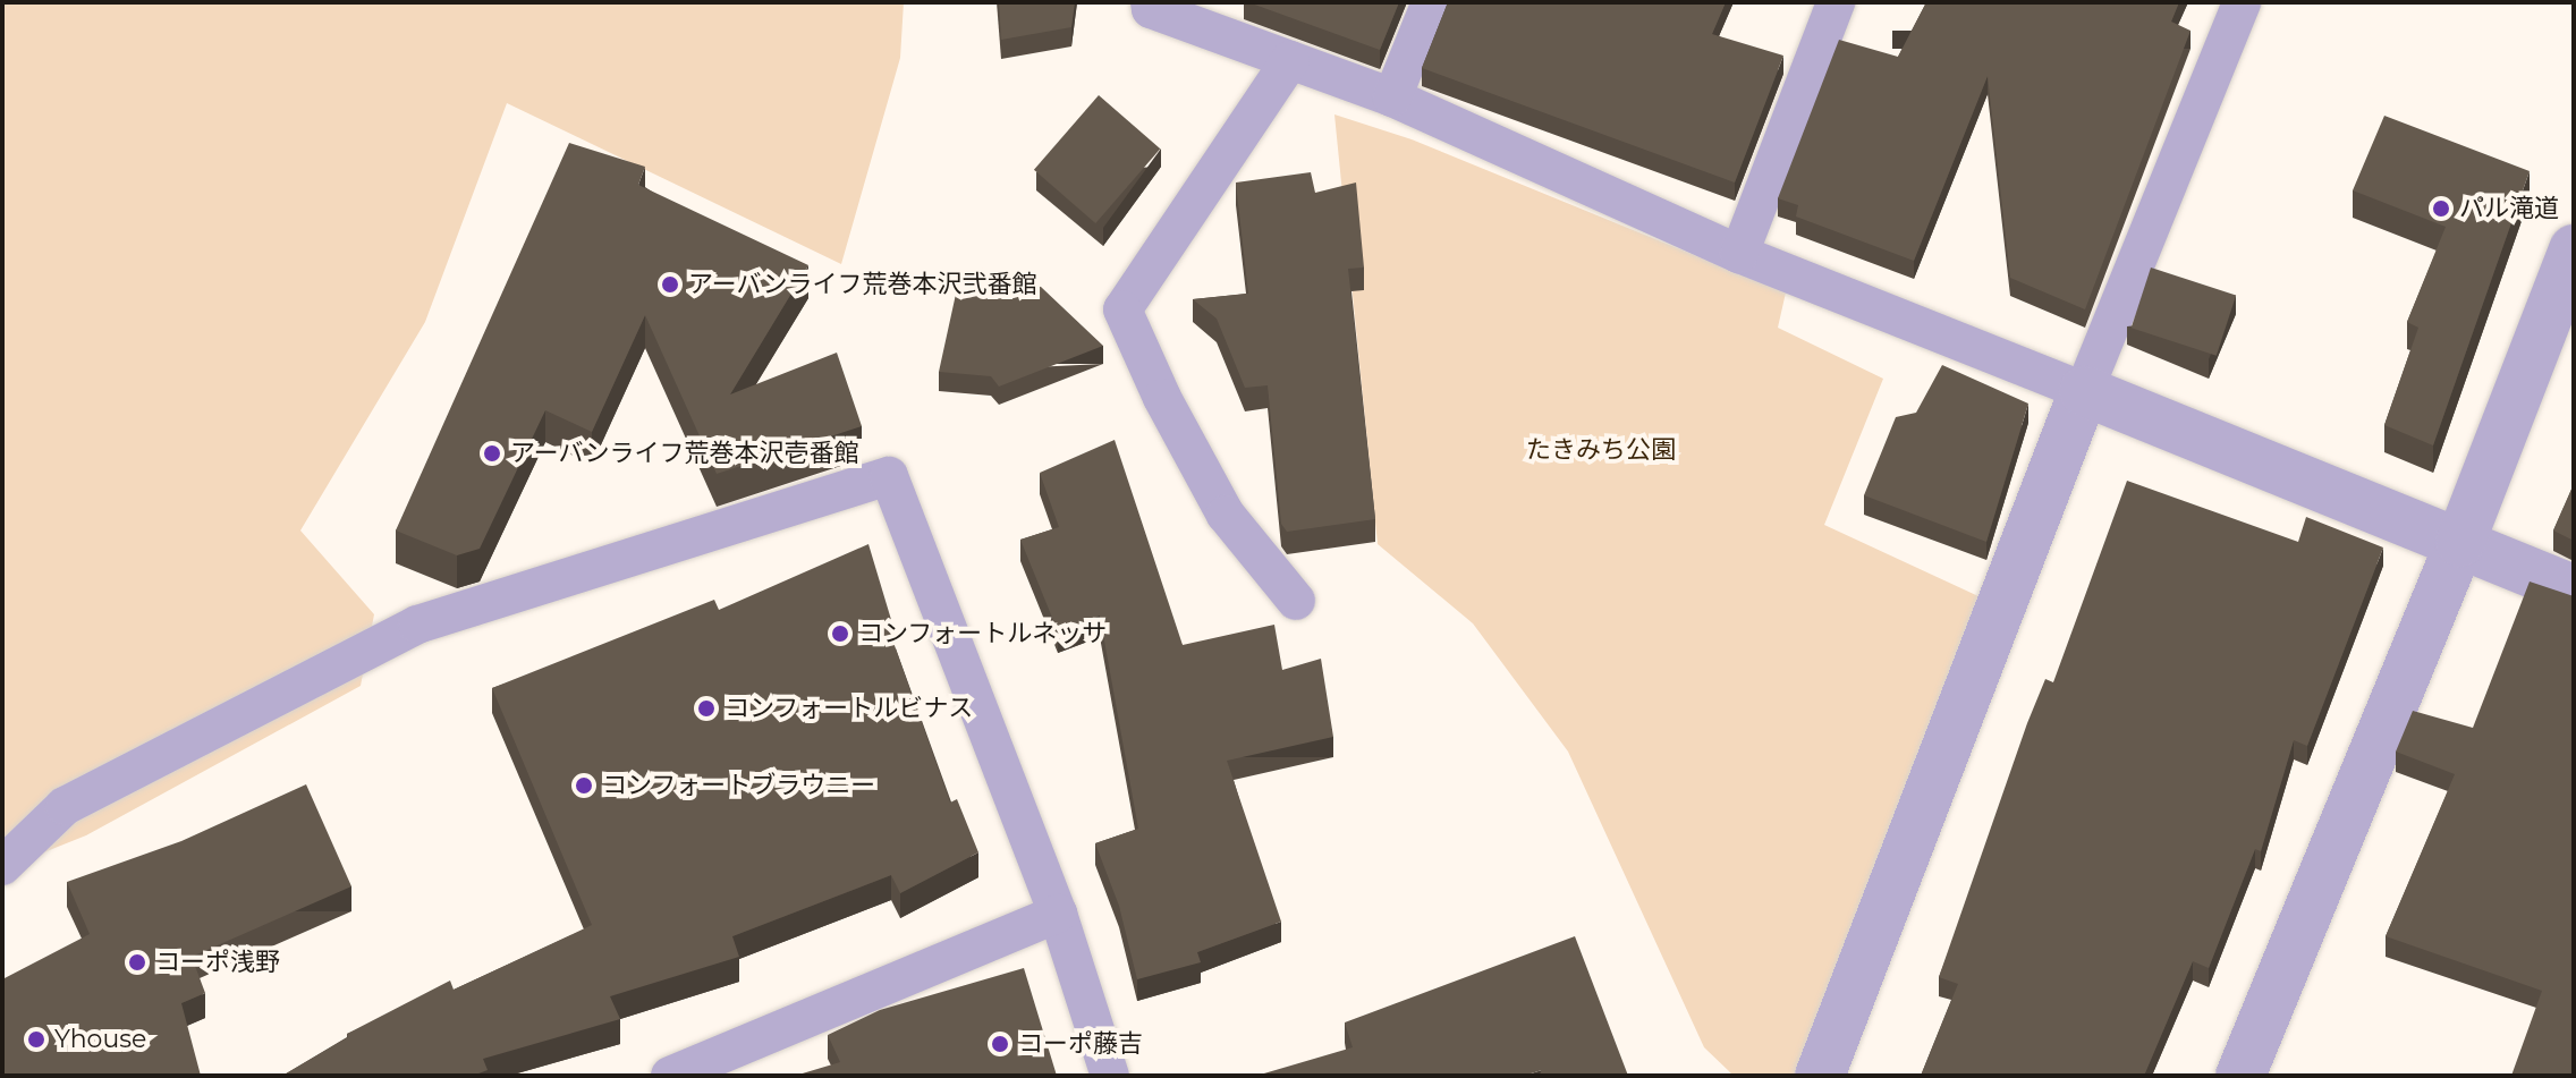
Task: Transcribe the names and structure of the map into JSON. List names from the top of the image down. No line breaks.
{"parks":["たきみち公園"],"places":["パル滝道","アーバンライフ荒巻本沢弐番館","アーバンライフ荒巻本沢壱番館","コンフォートルネッサ","コンフォートルビナス","コンフォートブラウニー","コーポ浅野","Yhouse","コーポ藤吉"]}
